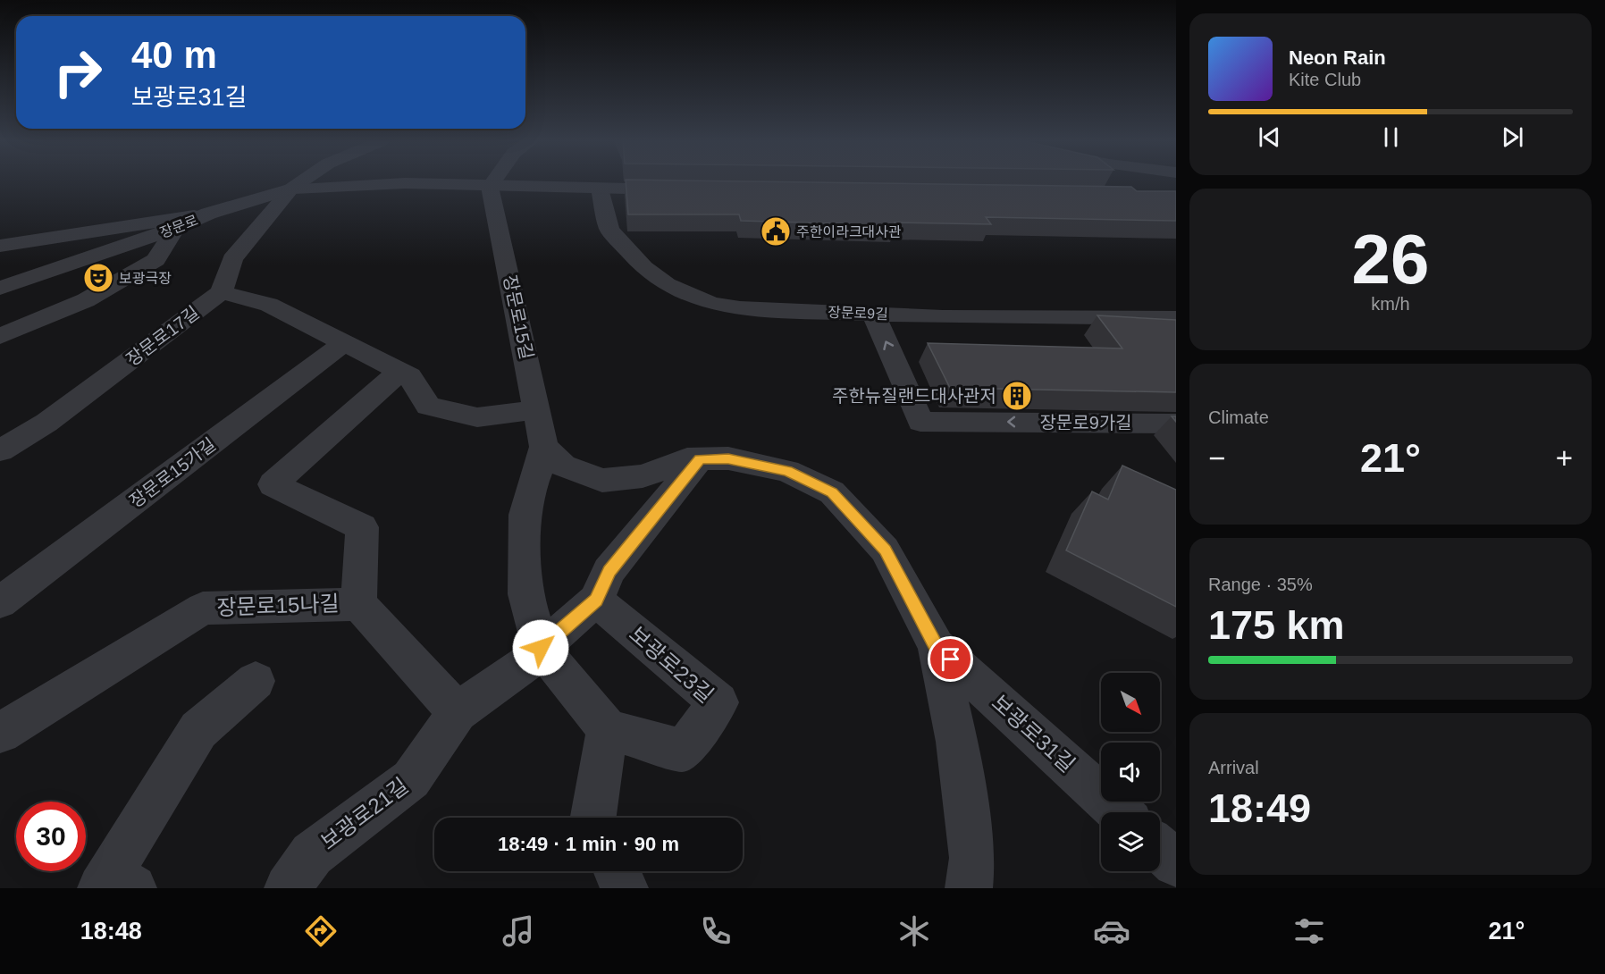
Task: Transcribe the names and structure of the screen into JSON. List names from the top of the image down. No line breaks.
{"streets":{"street":["장문로","장문로9길","장문로15길","장문로17길","장문로9가길","장문로15가길","장문로15나길","보광로23길","보광로31길","보광로21길"]},"crossings":[["장문로","장문로9길"],["장문로","장문로15길"],["장문로9길","장문로9가길"],["장문로15길","보광로31길"],["장문로15나길","보광로21길"]],"one_way":["장문로9가길"],"places":{"public building":["주한이라크대사관"],"theatre":["보광극장"],"building":["주한뉴질랜드대사관저"]},"north":"bottom right","page":{"turn":["40 m","보광로31길"],"song":["Neon Rain","Kite Club"],"tile":[["26","km/h"],"Climate",["Range · 35%","175 km"],["Arrival","18:49"]],"heat":["−","21°","+"],"limit":"30","trip":"18:49 · 1 min · 90 m","tabs":["18:48","21°"]}}
